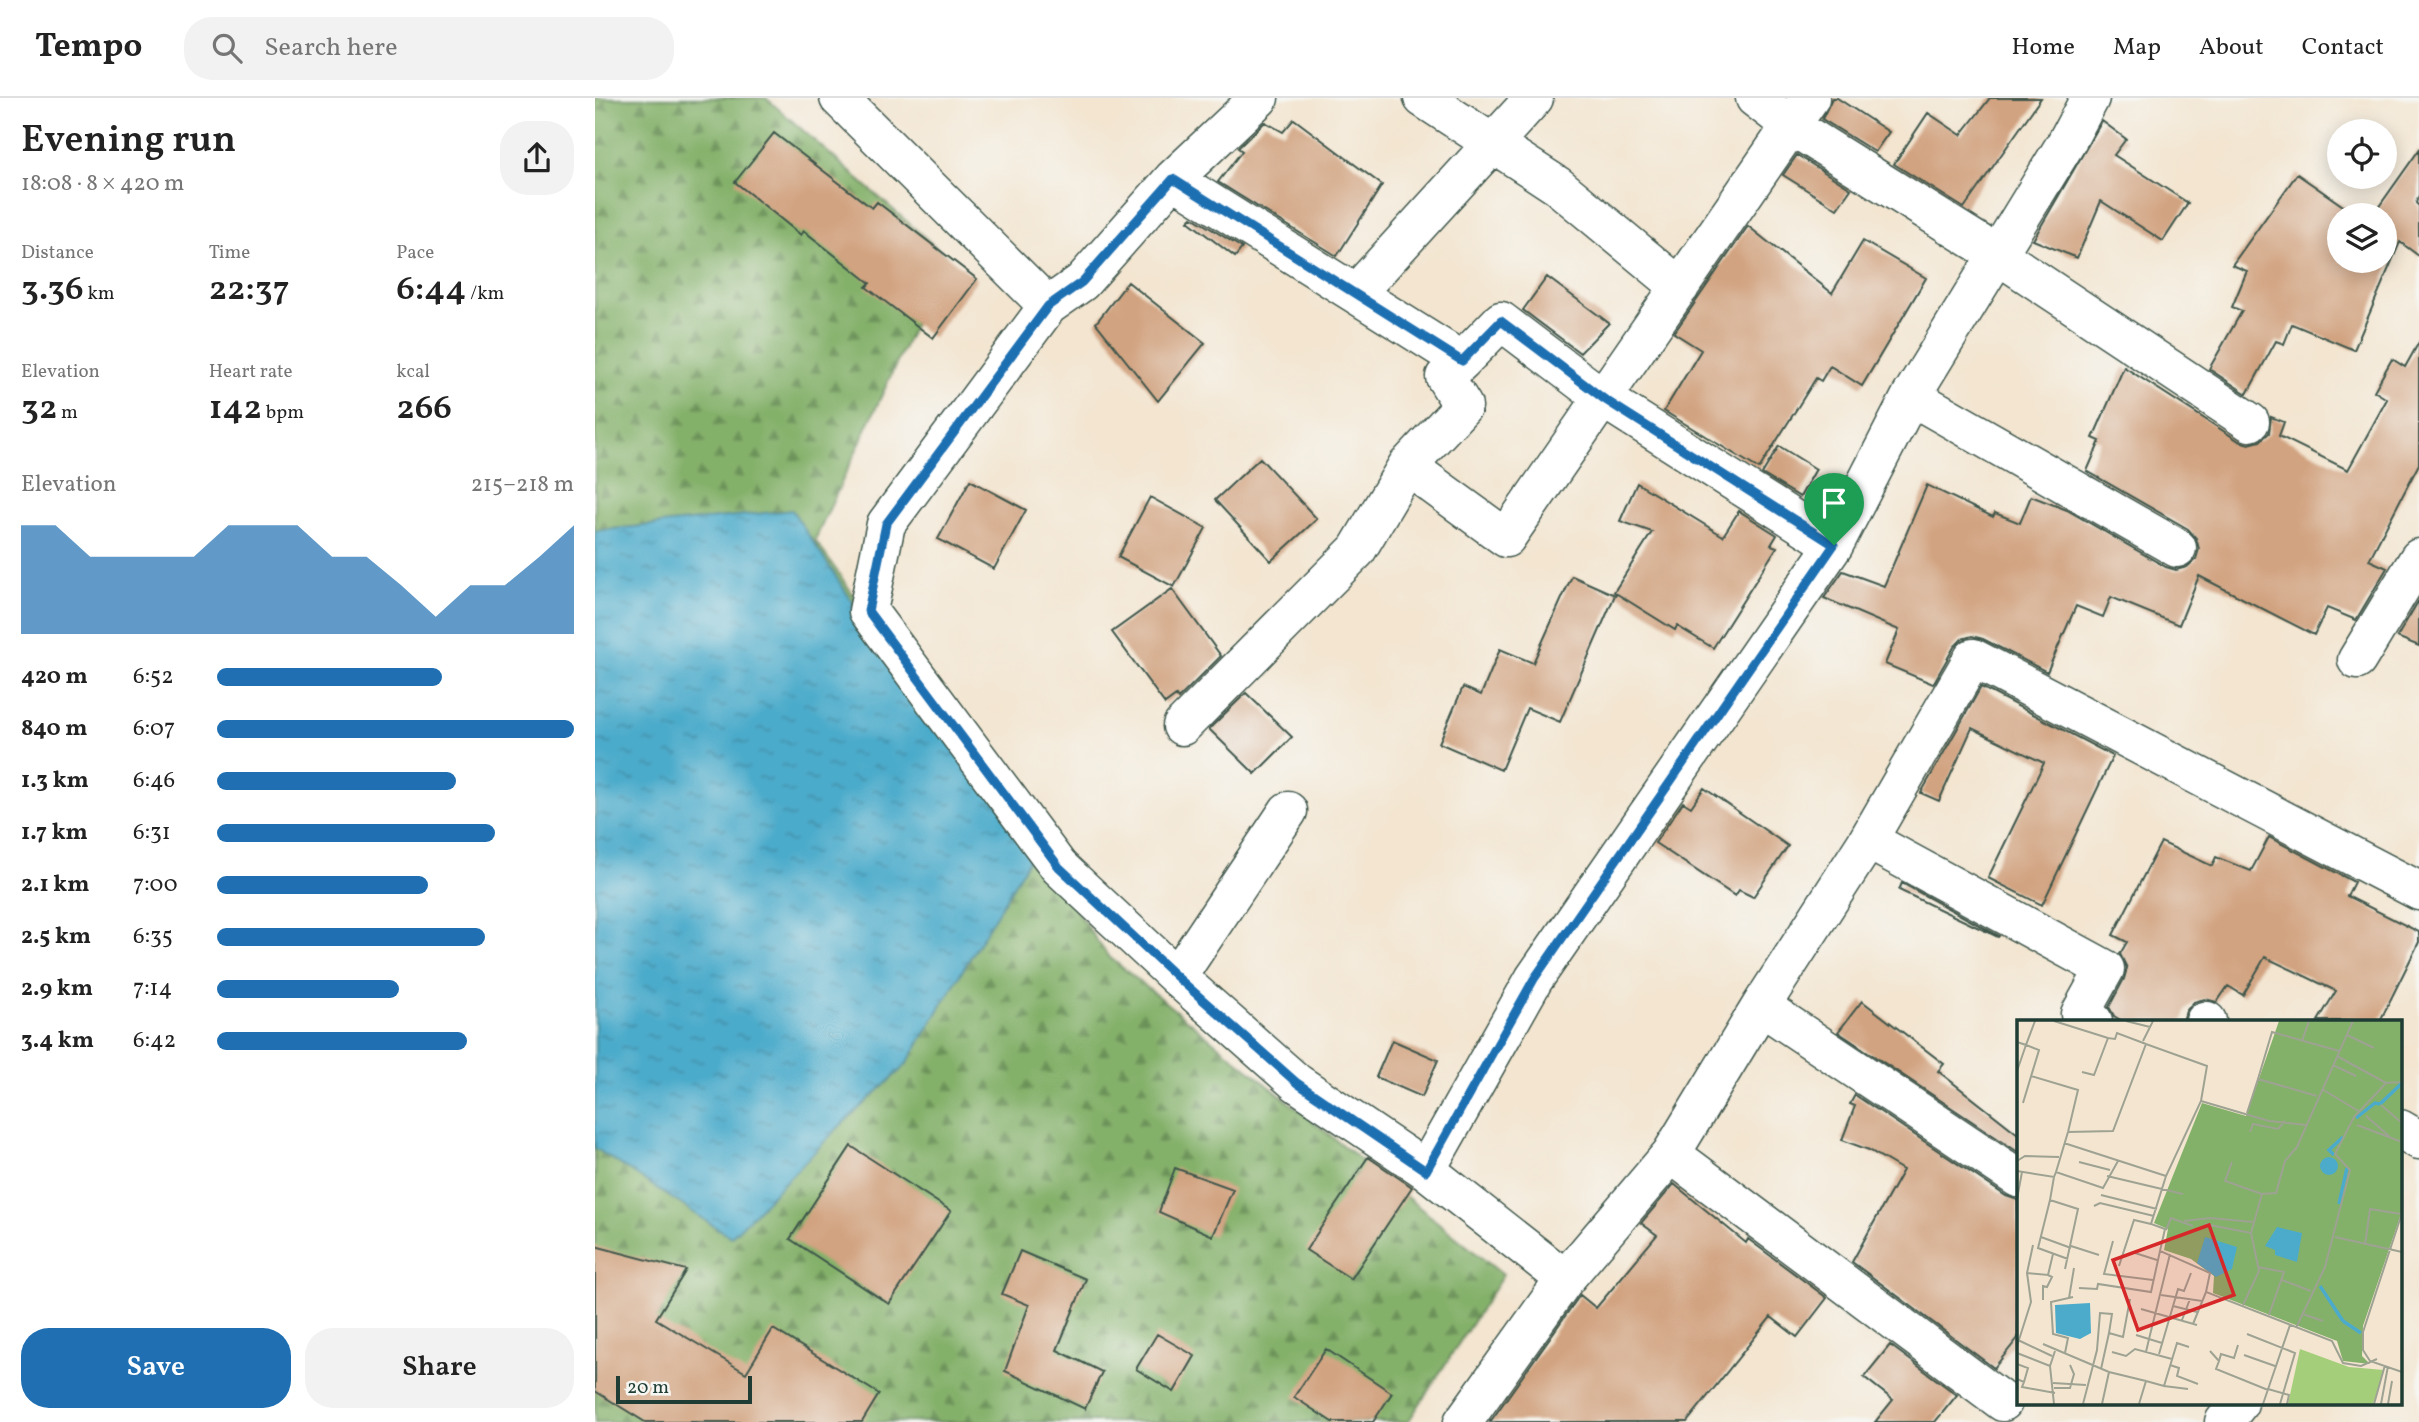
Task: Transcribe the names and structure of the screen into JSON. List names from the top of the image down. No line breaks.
{"scale_bar":"20 m","page":{"header":"Tempo","search":"Search here","nav":["Home","Map","About","Contact"],"heading":["Evening run","18:08 · 8 × 420 m"],"stats":[["Distance","3.36 km"],["Time","22:37"],["Pace","6:44 /km"],["Elevation","32 m"],["Heart rate","142 bpm"],["kcal","266"]],"chart":["Elevation","215–218 m"],"list":[{"name":"420 m","note":"6:52"},{"name":"840 m","note":"6:07"},{"name":"1.3 km","note":"6:46"},{"name":"1.7 km","note":"6:31"},{"name":"2.1 km","note":"7:00"},{"name":"2.5 km","note":"6:35"},{"name":"2.9 km","note":"7:14"},{"name":"3.4 km","note":"6:42"}],"buttons":["Save","Share"],"scale":"20 m"}}
